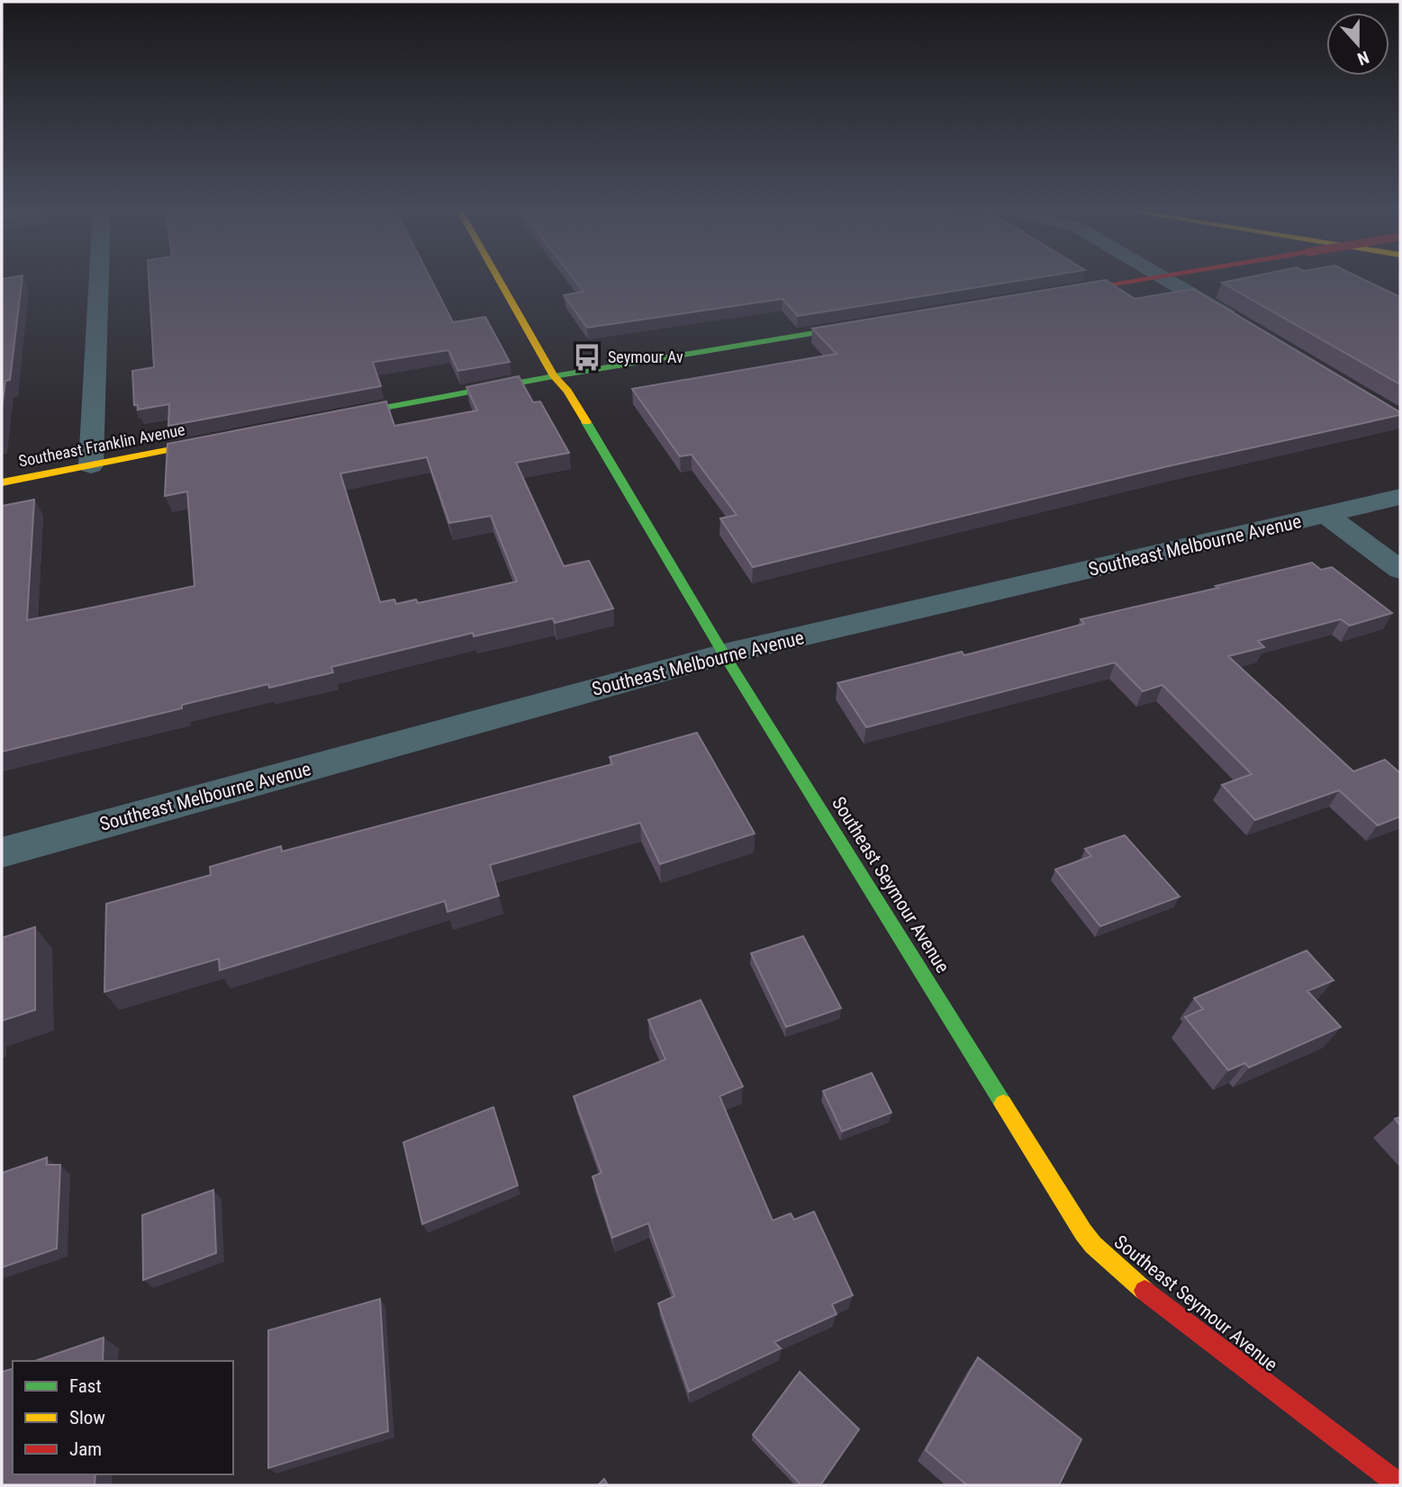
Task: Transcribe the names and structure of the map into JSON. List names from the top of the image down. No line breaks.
{"streets":{"main road":["Southeast Franklin Avenue","Southeast Seymour Avenue"],"street":["Southeast Melbourne Avenue"]},"crossings":[["Southeast Melbourne Avenue","Southeast Seymour Avenue"]],"places":{"bus stop":["Seymour Av"]},"legend":["Fast","Slow","Jam"],"north":"bottom"}
